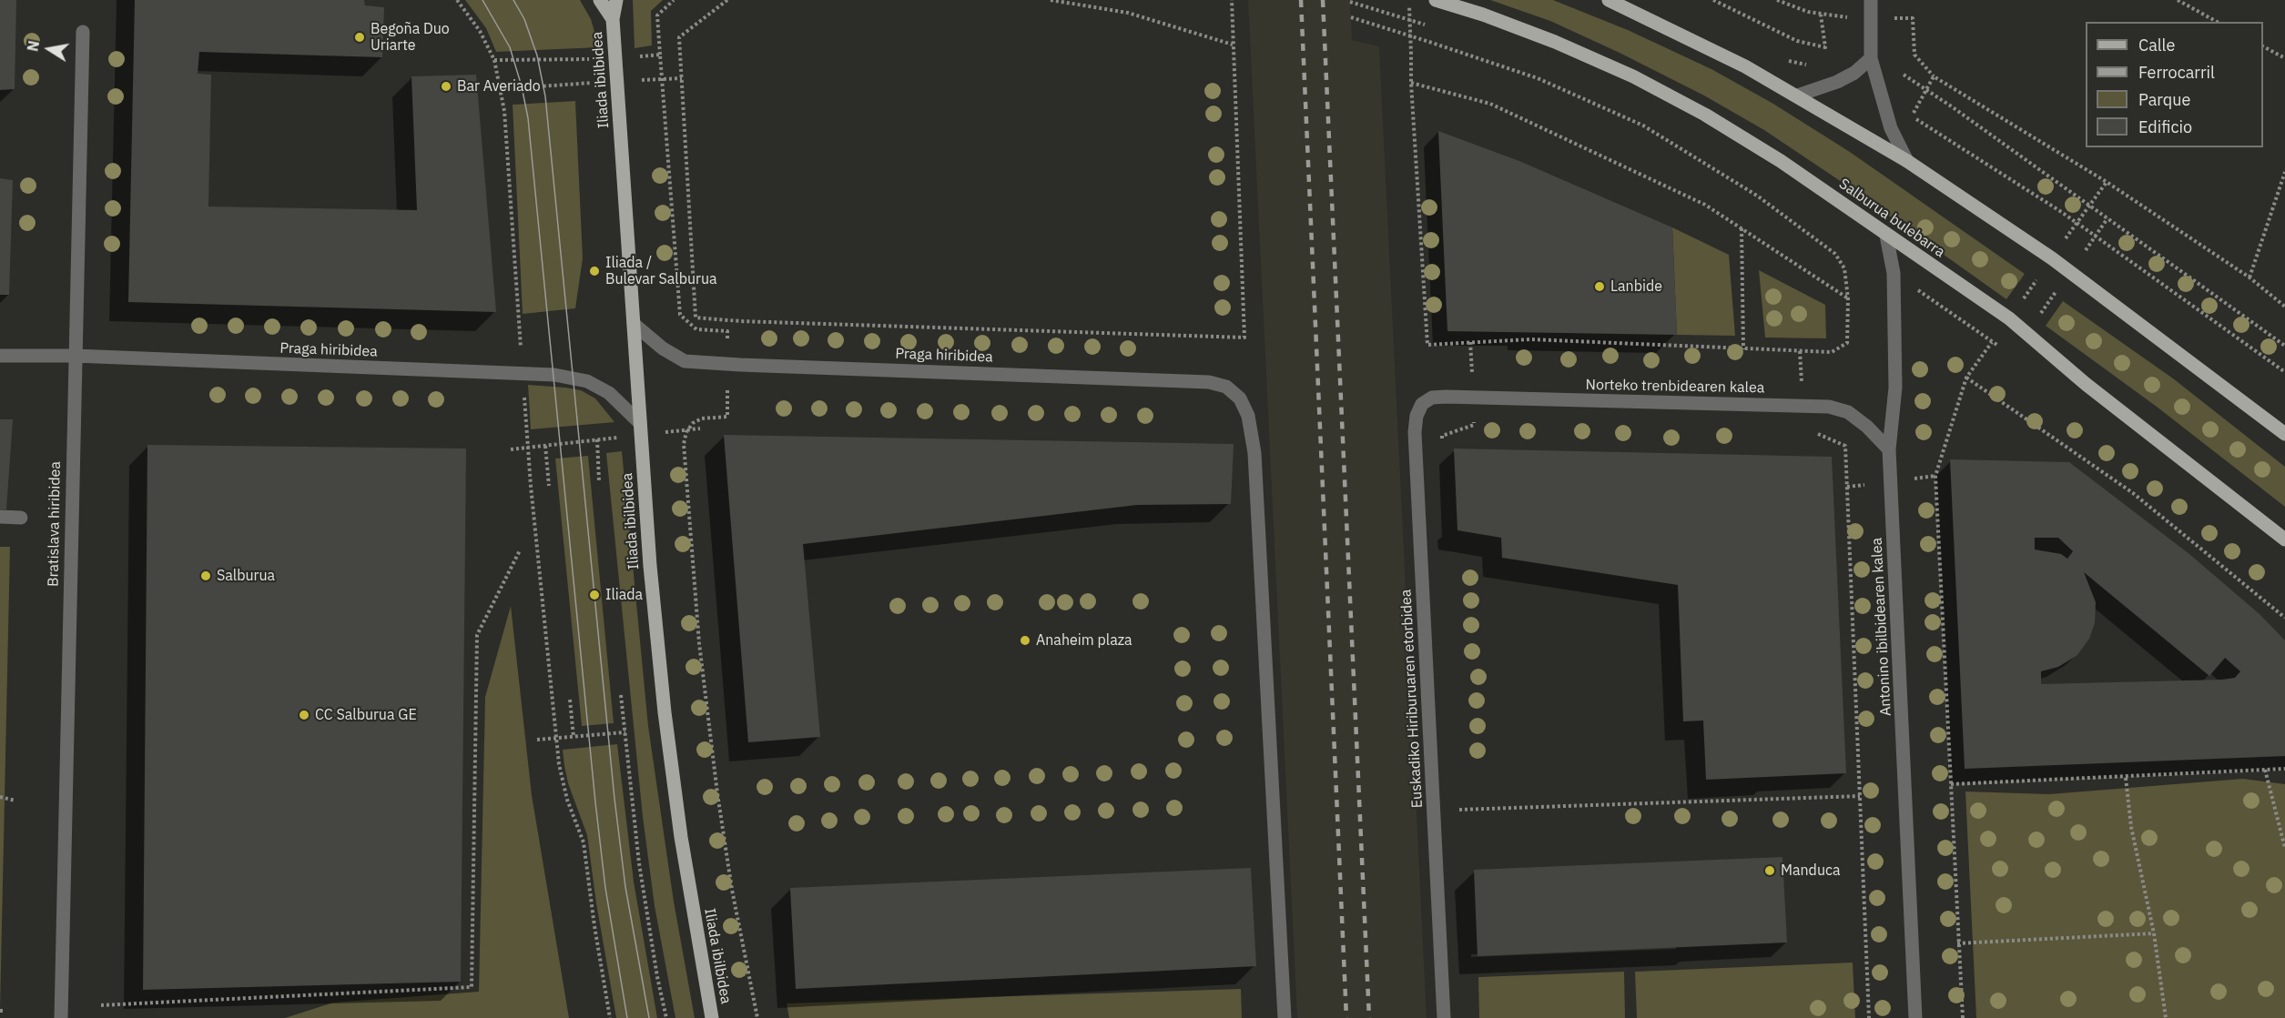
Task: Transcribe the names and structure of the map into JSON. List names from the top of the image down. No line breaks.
{"streets":{"main road":["Iliada ibilbidea","Salburua bulebarra"],"street":["Praga hiribidea","Norteko trenbidearen kalea","Bratislava hiribidea","Antonino ibilbidearen kalea","Euskadiko Hiriburuaren etorbidea"]},"crossings":[["Iliada ibilbidea","Praga hiribidea"],["Salburua bulebarra","Antonino ibilbidearen kalea"],["Praga hiribidea","Bratislava hiribidea"],["Norteko trenbidearen kalea","Antonino ibilbidearen kalea"],["Norteko trenbidearen kalea","Euskadiko Hiriburuaren etorbidea"]],"places":["Begoña Duo Uriarte","Bar Averiado","Iliada / Bulevar Salburua","Lanbide","Salburua","Iliada","Anaheim plaza","CC Salburua GE","Manduca"],"legend":["Calle","Ferrocarril","Parque","Edificio"],"north":"left"}
